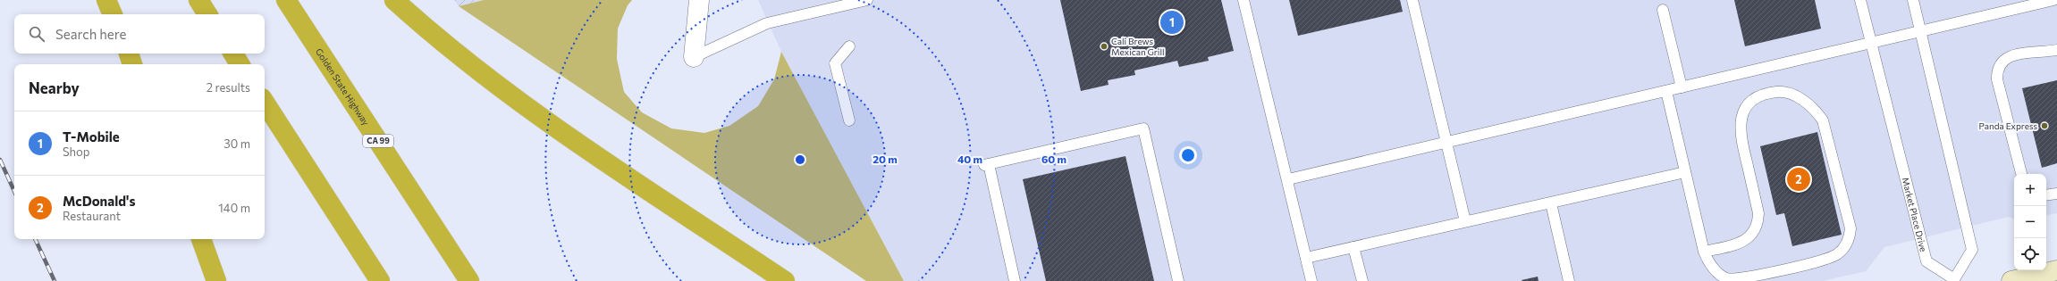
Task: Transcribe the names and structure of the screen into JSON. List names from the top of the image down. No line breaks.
{"streets":{"highway":["Golden State Highway","CA 99"],"lane":["Market Place Drive"]},"places":["Cali Brews Mexican Grill","Panda Express"],"page":{"pins":["1","2"],"search":"Search here","heading":["Nearby","2 results"],"list":[{"mark":"1","name":"T-Mobile","note":"Shop","value":"30 m"},{"mark":"2","name":"McDonald's","note":"Restaurant","value":"140 m"}],"map_buttons":["+","−"]},"rings":["20 m","40 m","60 m"]}
